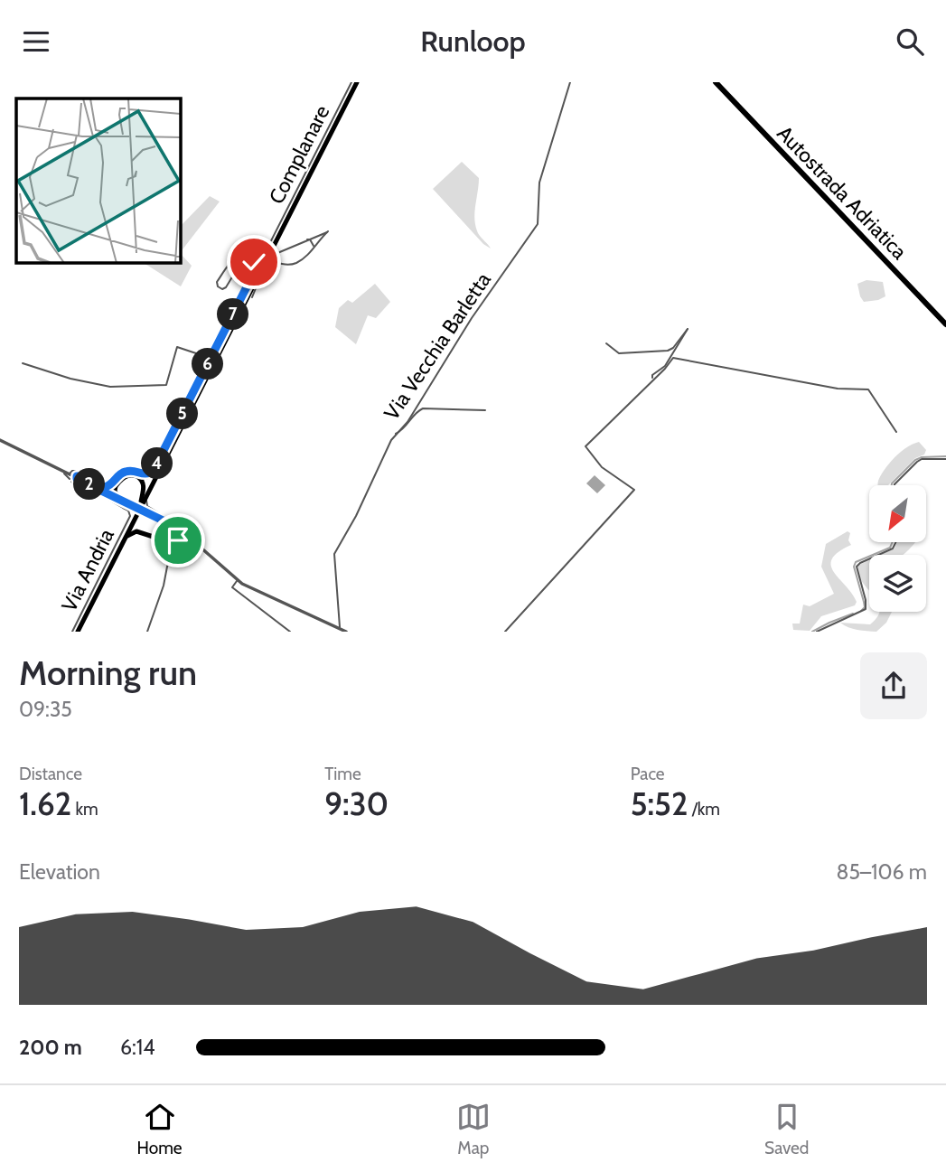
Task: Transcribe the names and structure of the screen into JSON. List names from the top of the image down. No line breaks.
{"streets":{"highway":["Autostrada Adriatica"],"street":["Complanare","Via Vecchia Barletta","Via Andria"]},"north":"bottom left","page":{"header":"Runloop","pins":["7","6","5","4","2"],"heading":["Morning run","09:35"],"stats":[["Distance","1.62 km"],["Time","9:30"],["Pace","5:52 /km"]],"chart":["Elevation","85–106 m"],"list":[{"name":"200 m","note":"6:14"}],"tabs":["Home","Map","Saved"]}}
